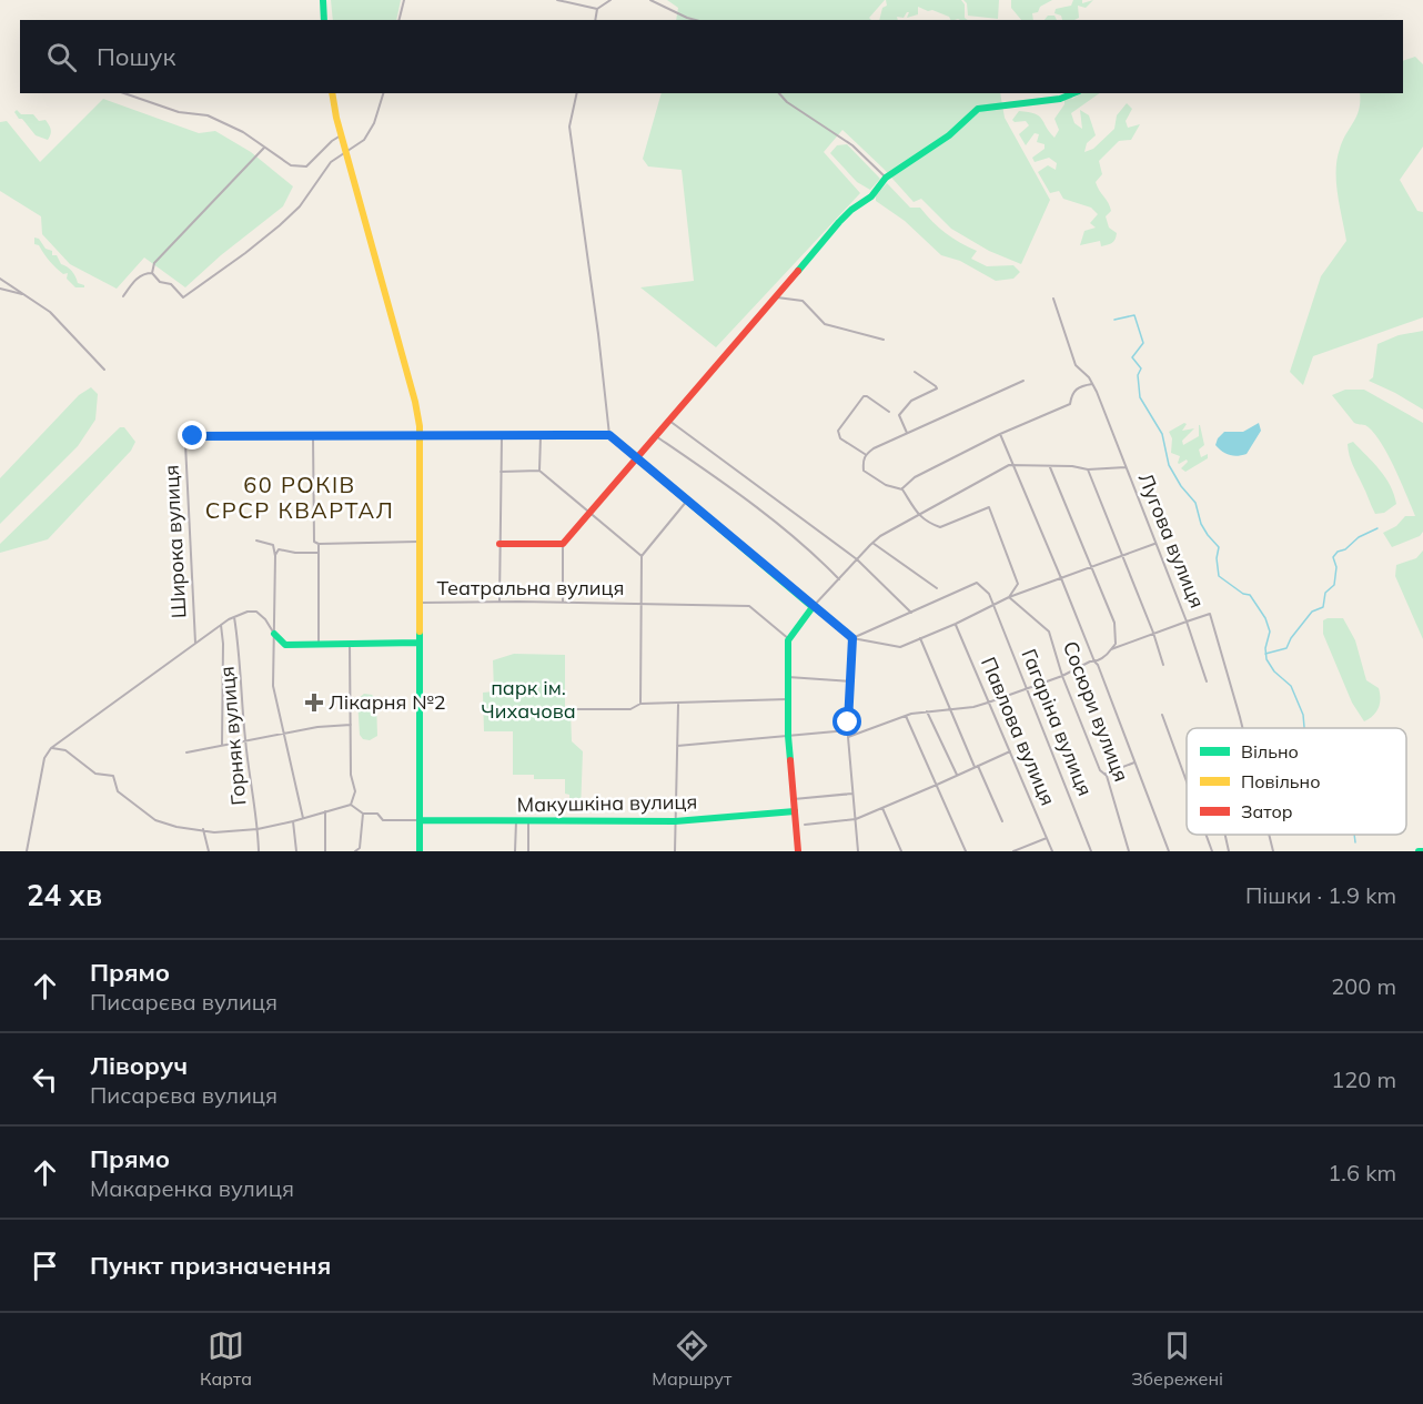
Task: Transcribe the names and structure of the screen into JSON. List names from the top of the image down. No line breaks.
{"streets":{"street":["Лугова вулиця","Широка вулиця","Театральна вулиця","Сосюри вулиця","Гагаріна вулиця","Павлова вулиця","Горняк вулиця","Макушкіна вулиця"]},"districts":["60 РОКІВ СРСР КВАРТАЛ"],"parks":["парк ім. Чихачова"],"places":{"health":["Лікарня №2"]},"legend":["Вільно","Повільно","Затор"],"page":{"search":"Пошук","heading":["24 хв","Пішки · 1.9 km"],"list":[["Прямо","Писарєва вулиця","200 m"],["Ліворуч","Писарєва вулиця","120 m"],["Прямо","Макаренка вулиця","1.6 km"],"Пункт призначення"],"nav":["Карта","Маршрут","Збережені"]}}
